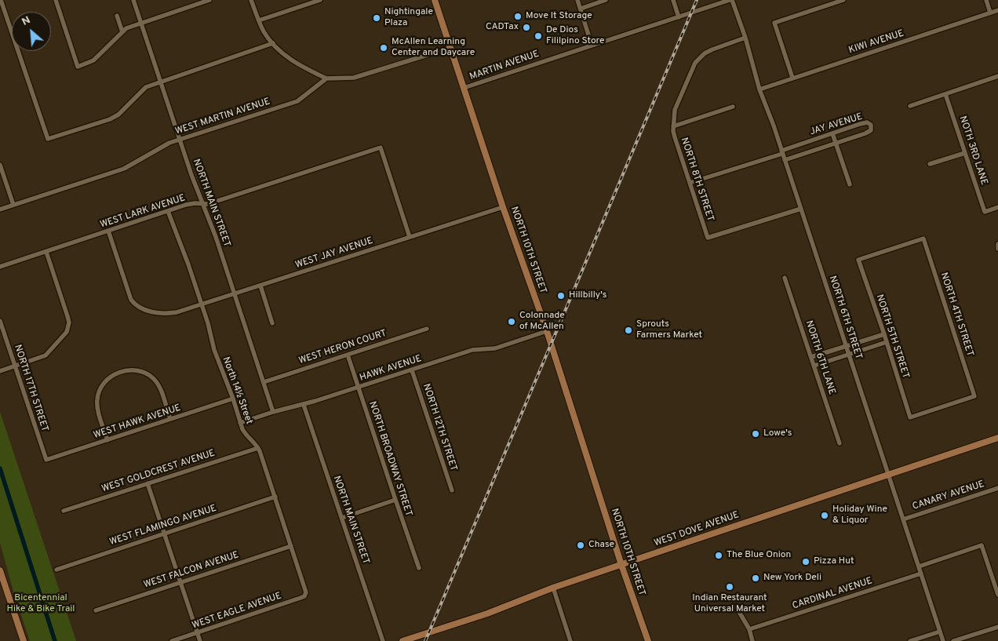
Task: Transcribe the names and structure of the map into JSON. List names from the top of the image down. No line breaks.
{"streets":{"main road":["NORTH 10TH STREET","WEST DOVE AVENUE"],"street":["KIWI AVENUE","MARTIN AVENUE","WEST MARTIN AVENUE","JAY AVENUE","NOTH 3RD LANE","NORTH 8TH STREET","NORTH MAIN STREET","WEST LARK AVENUE","WEST JAY AVENUE","NORTH 4TH STREET","NORTH 6TH STREET","NORTH 5TH STREET","WEST HERON COURT","NORTH 6TH LANE","HAWK AVENUE","NORTH 17TH STREET","North 14½ Street","WEST HAWK AVENUE","NORTH 12TH STREET","NORTH BROADWAY STREET","WEST GOLDCREST AVENUE","CANARY AVENUE","WEST FLAMINGO AVENUE","WEST FALCON AVENUE","CARDINAL AVENUE","WEST EAGLE AVENUE"]},"crossings":[["KIWI AVENUE","NORTH 6TH STREET"],["MARTIN AVENUE","NORTH 10TH STREET"],["MARTIN AVENUE","NORTH 6TH STREET"],["WEST MARTIN AVENUE","NORTH MAIN STREET"],["JAY AVENUE","NORTH 8TH STREET"],["JAY AVENUE","NORTH 6TH STREET"],["NORTH 8TH STREET","NORTH 6TH STREET"],["NORTH MAIN STREET","WEST LARK AVENUE"],["NORTH MAIN STREET","WEST JAY AVENUE"],["NORTH MAIN STREET","WEST HERON COURT"],["NORTH MAIN STREET","HAWK AVENUE"],["WEST LARK AVENUE","WEST JAY AVENUE"],["WEST LARK AVENUE","North 14½ Street"],["NORTH 10TH STREET","WEST JAY AVENUE"],["NORTH 10TH STREET","HAWK AVENUE"],["NORTH 10TH STREET","WEST DOVE AVENUE"],["WEST JAY AVENUE","North 14½ Street"],["NORTH 4TH STREET","NORTH 5TH STREET"],["NORTH 6TH STREET","CANARY AVENUE"],["NORTH 6TH STREET","WEST DOVE AVENUE"],["NORTH 6TH STREET","CARDINAL AVENUE"],["WEST HERON COURT","NORTH BROADWAY STREET"],["HAWK AVENUE","North 14½ Street"],["HAWK AVENUE","NORTH 12TH STREET"],["HAWK AVENUE","NORTH BROADWAY STREET"],["NORTH 17TH STREET","WEST HAWK AVENUE"],["North 14½ Street","WEST HAWK AVENUE"],["North 14½ Street","WEST GOLDCREST AVENUE"],["North 14½ Street","WEST FLAMINGO AVENUE"],["North 14½ Street","WEST FALCON AVENUE"],["North 14½ Street","WEST EAGLE AVENUE"]],"parks":["Bicentennial Hike & Bike Trail"],"places":["Move It Storage","Nightingale Plaza","CADTax","De Dios Fililpino Store","McAllen Learning Center and Daycare","Hillbilly's","Colonnade of McAllen","Sprouts Farmers Market","Lowe's","Holiday Wine & Liquor","Chase","The Blue Onion","Pizza Hut","New York Deli","Indian Restaurant Universal Market"],"north":"top left"}
